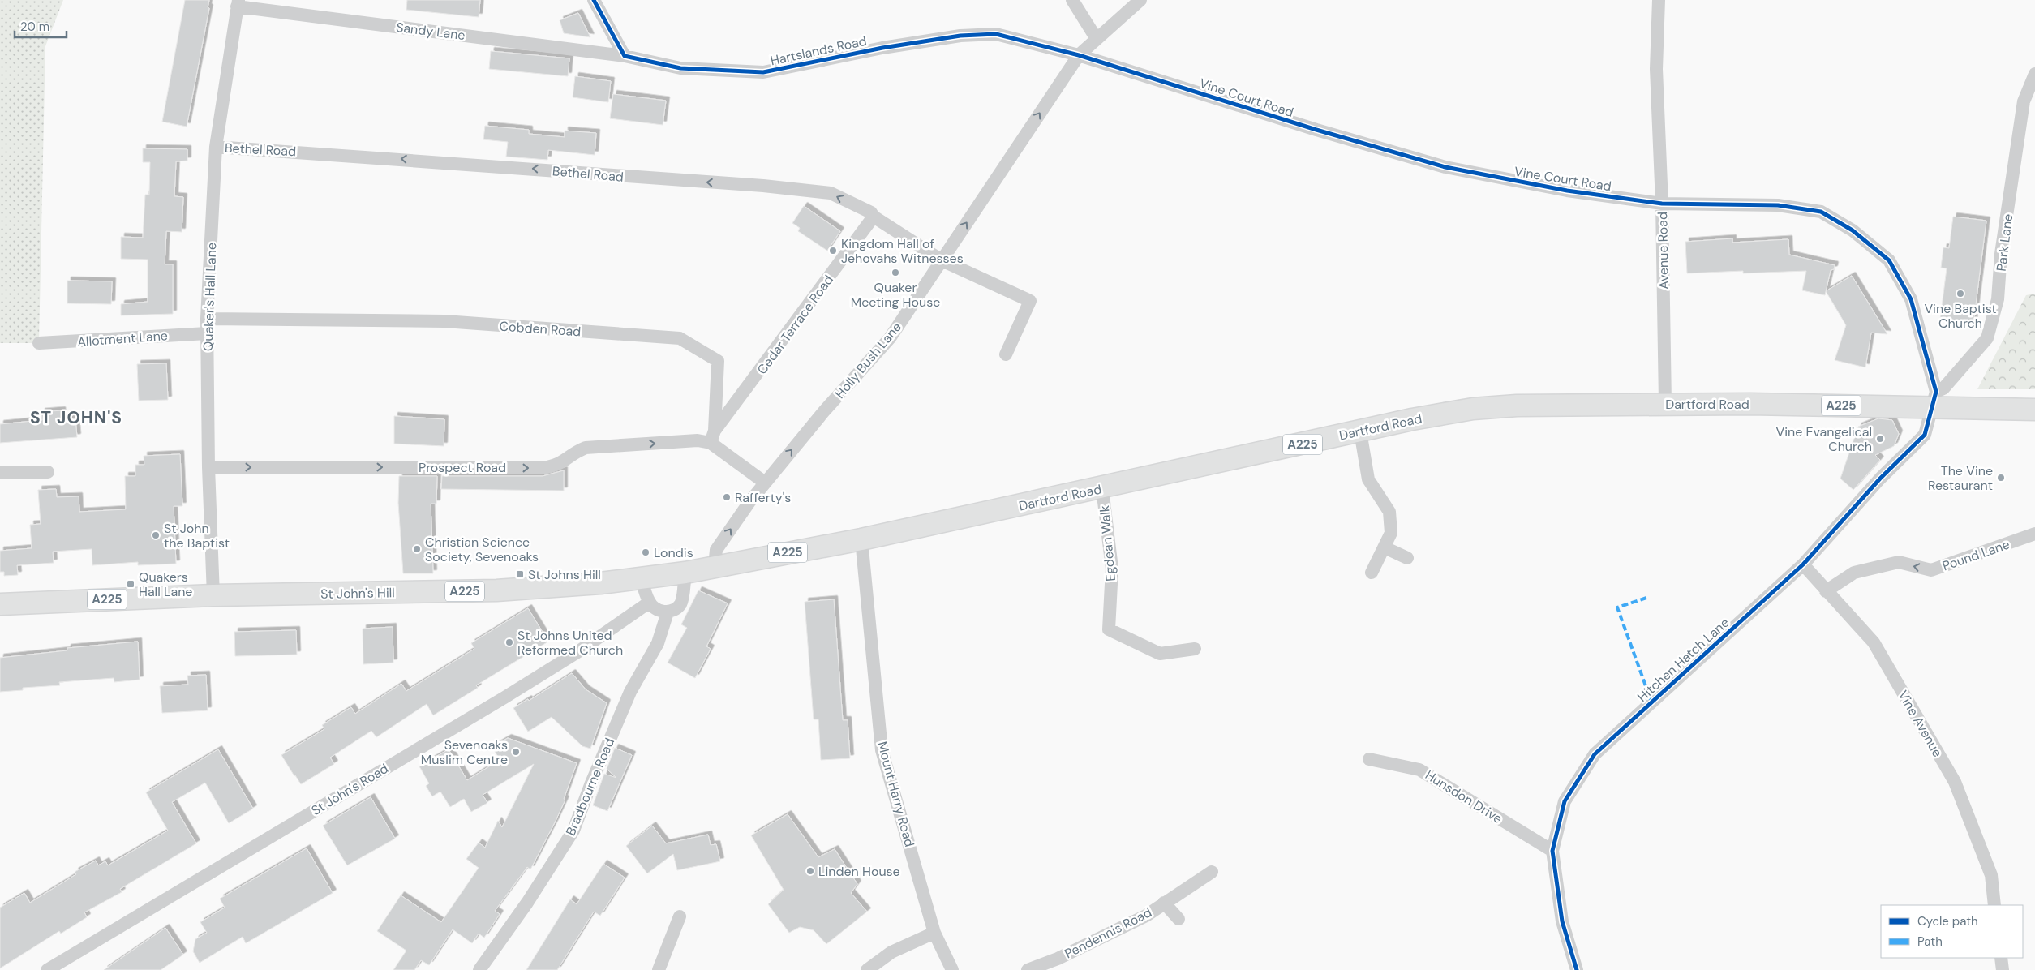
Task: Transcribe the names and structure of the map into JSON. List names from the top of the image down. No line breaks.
{"streets":{"main road":["Dartford Road","A225","St John's Hill"],"street":["Sandy Lane","Hartslands Road","Vine Court Road","Bethel Road","Park Lane","Avenue Road","Quaker's Hall Lane","Cedar Terrace Road","Cobden Road","Allotment Lane","Holly Bush Lane","Prospect Road","Egdean Walk","Pound Lane","Hitchen Hatch Lane","Vine Avenue","Bradbourne Road","St John's Road","Mount Harry Road","Hunsdon Drive","Pendennis Road"]},"crossings":[["Sandy Lane","Hartslands Road"],["Sandy Lane","Quaker's Hall Lane"],["Hartslands Road","Vine Court Road"],["Hartslands Road","Holly Bush Lane"],["Vine Court Road","Park Lane"],["Vine Court Road","Avenue Road"],["Vine Court Road","Holly Bush Lane"],["Vine Court Road","Dartford Road"],["Vine Court Road","Hitchen Hatch Lane"],["Bethel Road","Quaker's Hall Lane"],["Bethel Road","Cedar Terrace Road"],["Bethel Road","Holly Bush Lane"],["Park Lane","Dartford Road"],["Park Lane","Hitchen Hatch Lane"],["Avenue Road","Dartford Road"],["Quaker's Hall Lane","Cobden Road"],["Quaker's Hall Lane","Allotment Lane"],["Quaker's Hall Lane","Prospect Road"],["Quaker's Hall Lane","St John's Hill"],["Cedar Terrace Road","Cobden Road"],["Cedar Terrace Road","Prospect Road"],["Cobden Road","Prospect Road"],["Holly Bush Lane","Dartford Road"],["Holly Bush Lane","St John's Hill"],["Dartford Road","Egdean Walk"],["Dartford Road","St John's Hill"],["Dartford Road","Hitchen Hatch Lane"],["Dartford Road","Mount Harry Road"],["Pound Lane","Vine Avenue"],["Hitchen Hatch Lane","Vine Avenue"],["Hitchen Hatch Lane","Hunsdon Drive"]],"one_way":["Bethel Road","Holly Bush Lane","Prospect Road","Pound Lane"],"districts":["ST JOHN'S"],"places":{"other":["Kingdom Hall of Jehovahs Witnesses","Quaker Meeting House","Vine Baptist Church","Vine Evangelical Church","The Vine Restaurant","Rafferty's","St John the Baptist","Christian Science Society, Sevenoaks","Londis","St Johns United Reformed Church","Sevenoaks Muslim Centre","Linden House"],"transit":["St Johns Hill","Quakers Hall Lane"]},"legend":["Cycle path","Path"],"scale_bar":"20 m"}
